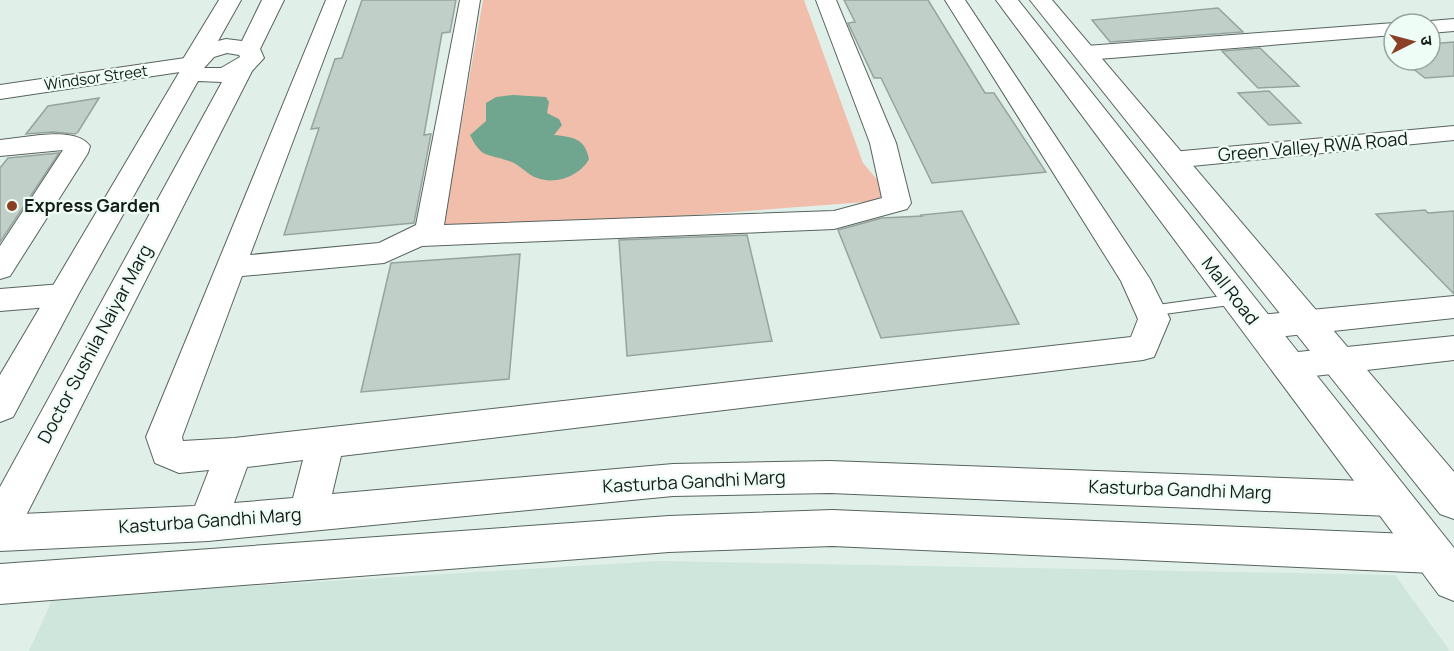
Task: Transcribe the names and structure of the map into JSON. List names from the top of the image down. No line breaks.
{"streets":{"street":["Windsor Street","Green Valley RWA Road","Mall Road","Doctor Sushila Naiyar Marg","Kasturba Gandhi Marg"]},"crossings":[["Mall Road","Kasturba Gandhi Marg"]],"places":["Express Garden"],"north":"right"}
